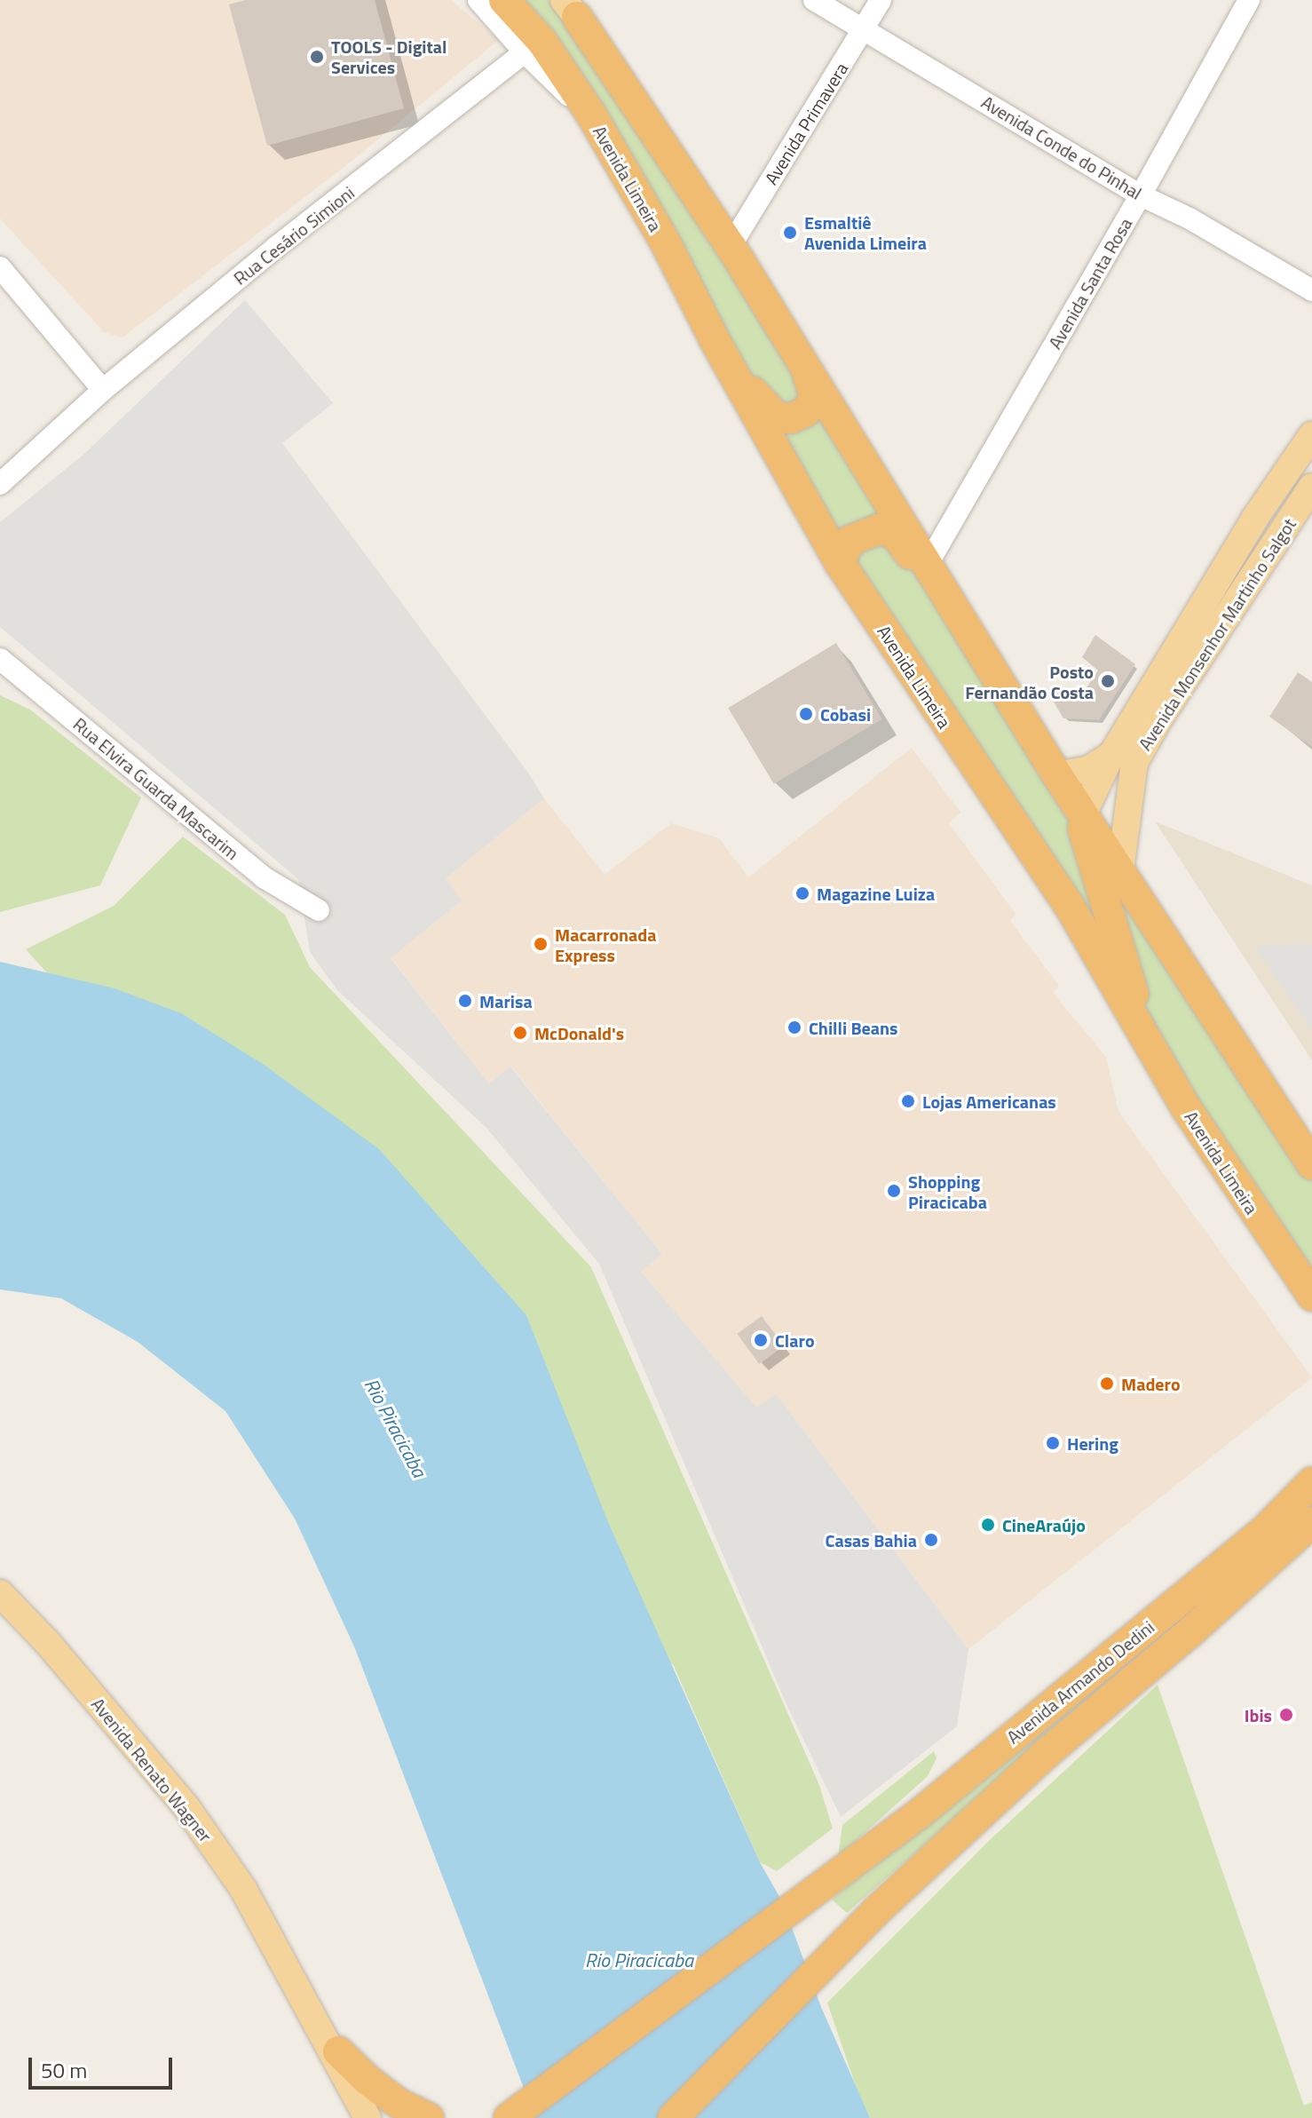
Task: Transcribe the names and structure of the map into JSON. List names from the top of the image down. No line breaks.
{"streets":{"highway":["Avenida Limeira","Avenida Armando Dedini"],"main road":["Avenida Monsenhor Martinho Salgot","Avenida Renato Wagner"],"street":["Avenida Primavera","Avenida Conde do Pinhal","Rua Cesário Simioni","Avenida Santa Rosa","Rua Elvira Guarda Mascarim"]},"crossings":[["Avenida Primavera","Avenida Conde do Pinhal"],["Avenida Conde do Pinhal","Avenida Santa Rosa"],["Avenida Limeira","Rua Cesário Simioni"]],"water":["Rio Piracicaba"],"places":["TOOLS - Digital Services","Esmaltiê Avenida Limeira","Posto Fernandão Costa","Cobasi","Magazine Luiza","Macarronada Express","Marisa","Chilli Beans","McDonald's","Lojas Americanas","Shopping Piracicaba","Claro","Madero","Hering","CineAraújo","Casas Bahia","Ibis"],"scale_bar":"50 m"}
